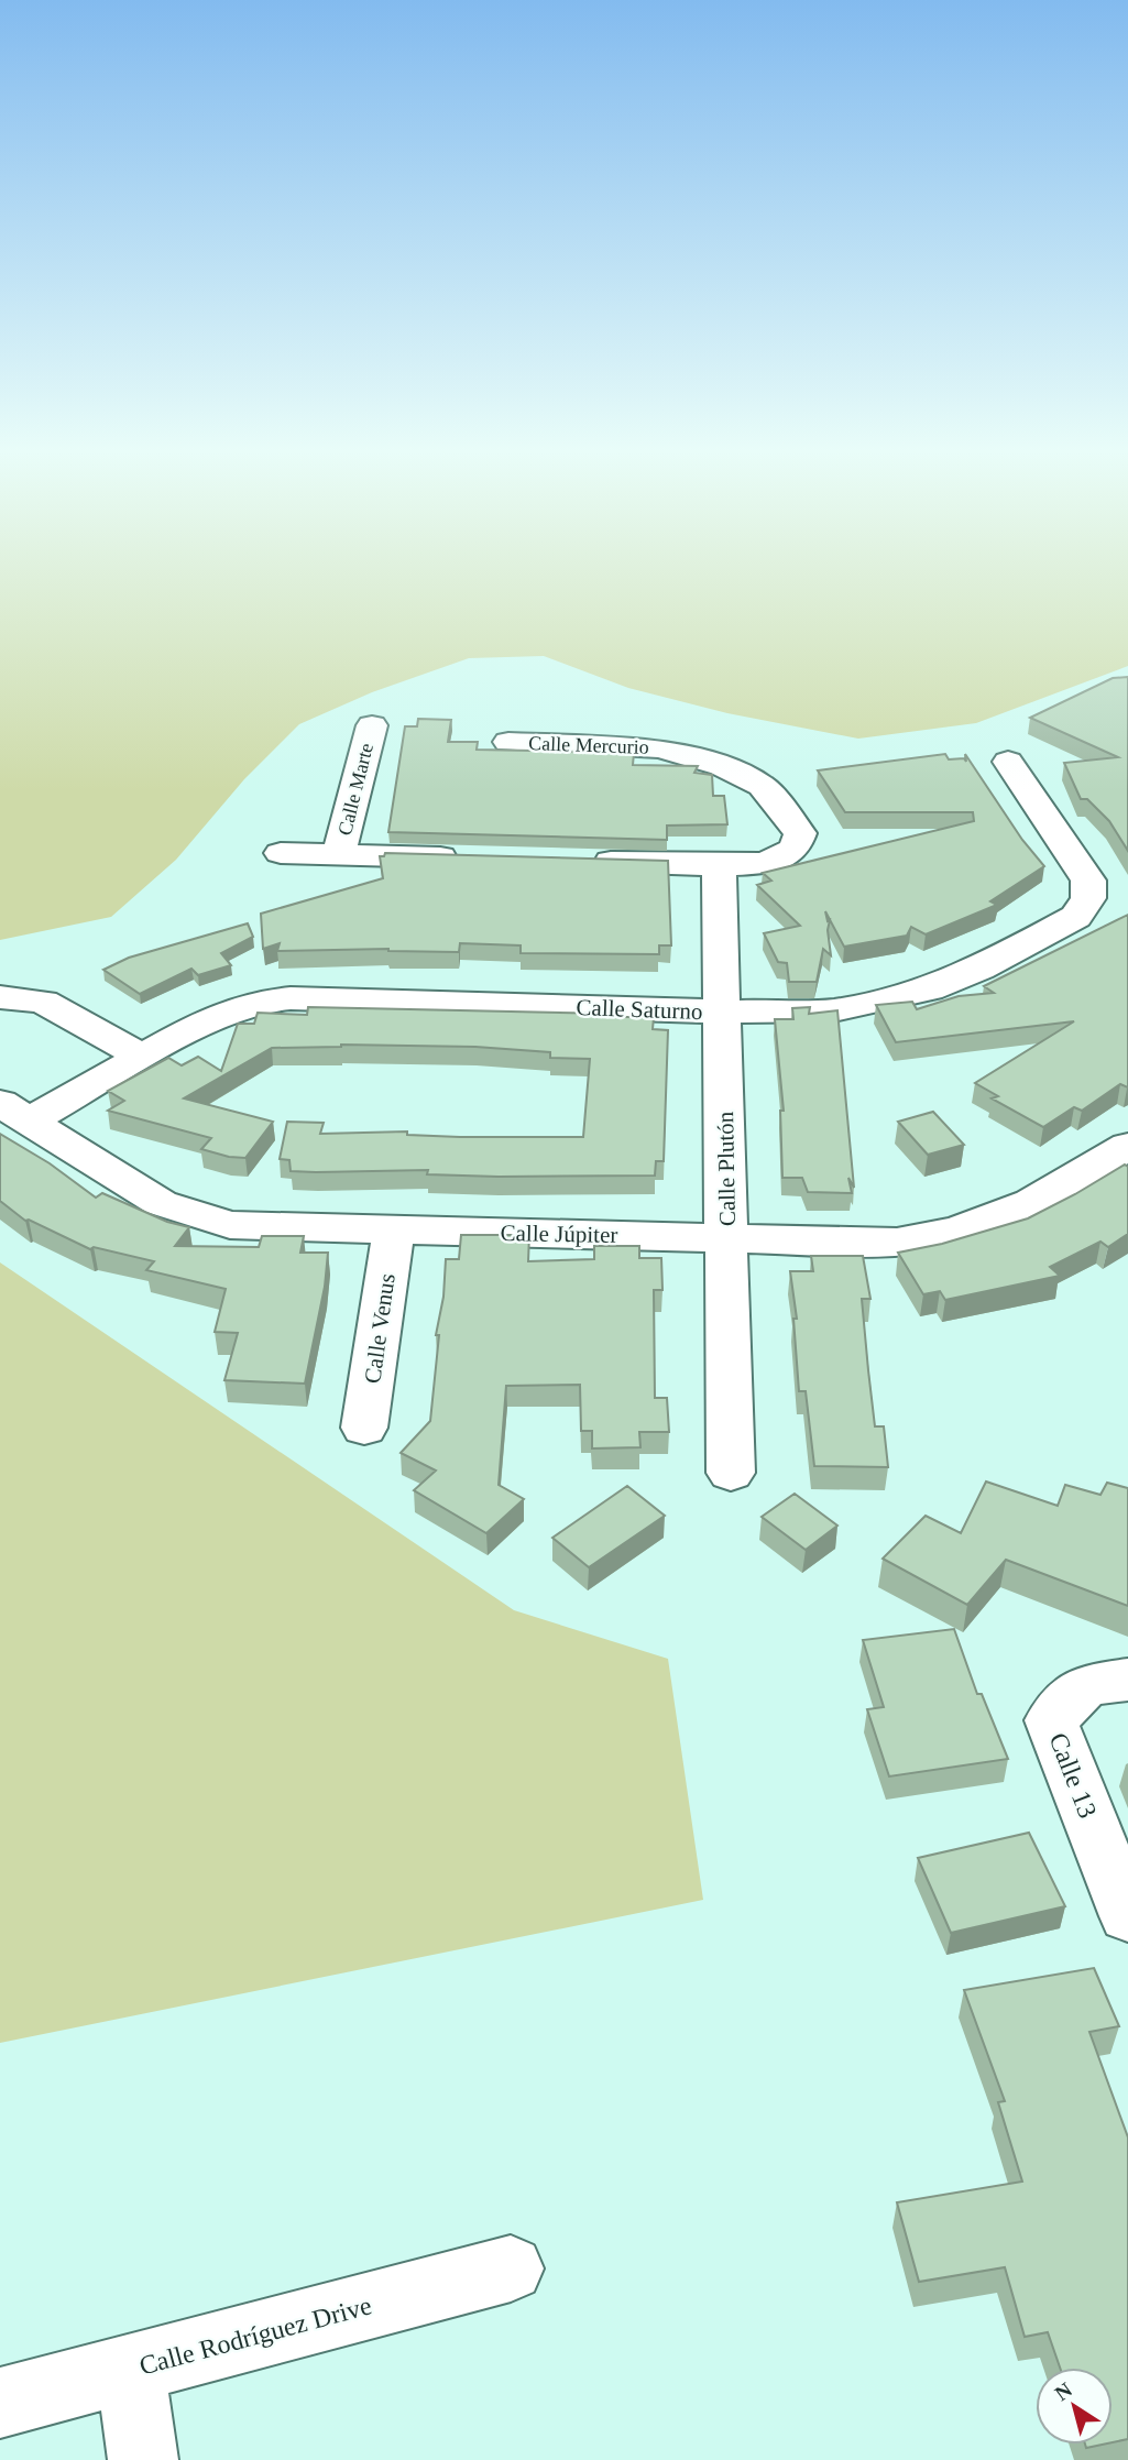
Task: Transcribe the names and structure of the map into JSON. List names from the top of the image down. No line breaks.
{"streets":{"street":["Calle Mercurio","Calle Marte","Calle Saturno","Calle Plutón","Calle Júpiter","Calle Venus","Calle 13","Calle Rodríguez Drive"]},"crossings":[["Calle Mercurio","Calle Plutón"],["Calle Saturno","Calle Plutón"],["Calle Saturno","Calle Júpiter"],["Calle Plutón","Calle Júpiter"],["Calle Júpiter","Calle Venus"]],"north":"top left"}
